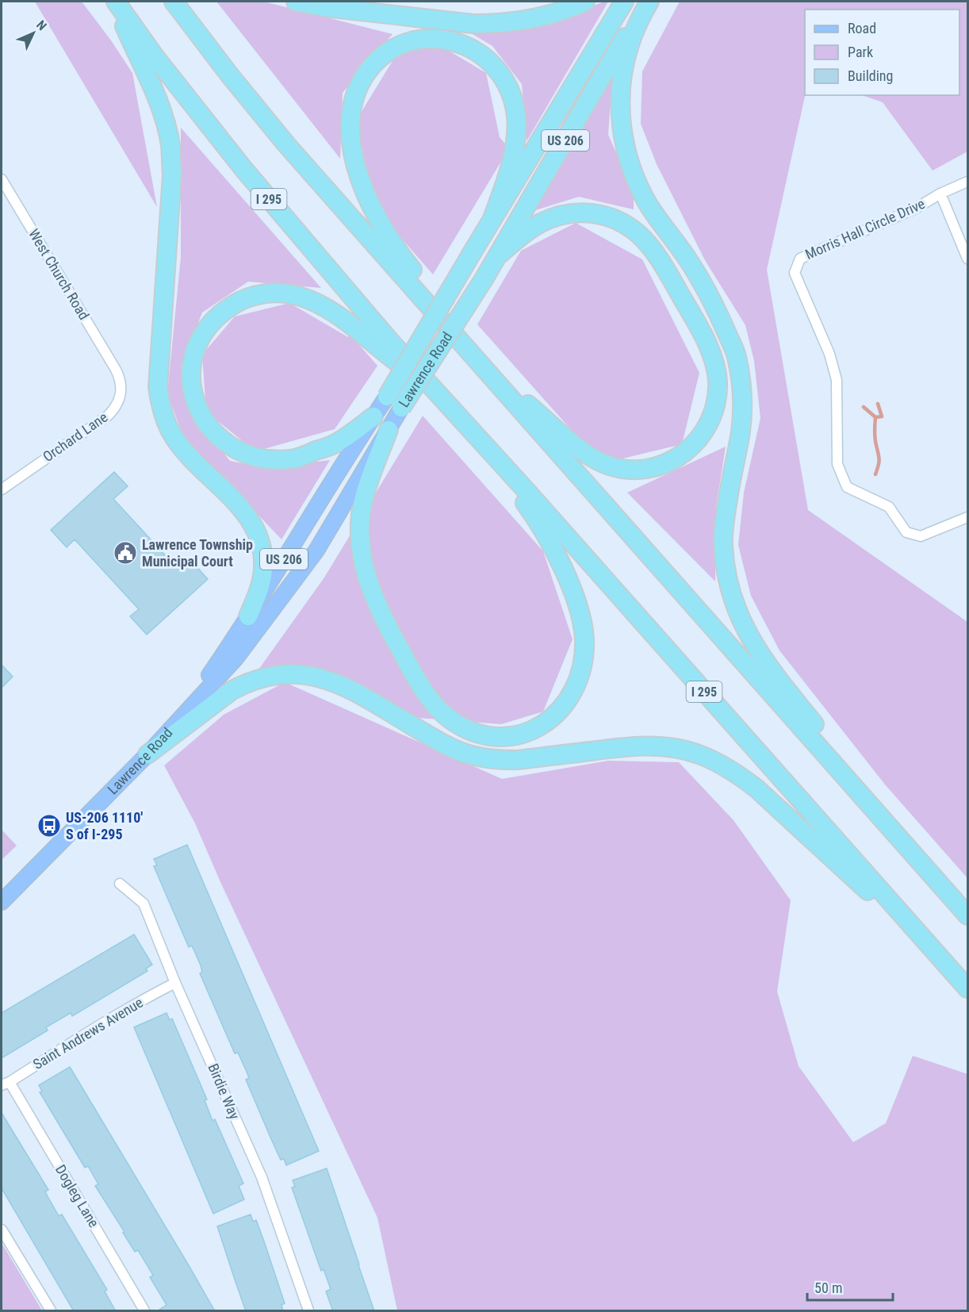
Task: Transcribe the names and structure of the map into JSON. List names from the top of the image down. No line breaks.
{"streets":{"highway":["US 206","I 295","Lawrence Road"],"street":["Morris Hall Circle Drive","West Church Road","Orchard Lane","Saint Andrews Avenue","Birdie Way","Dogleg Lane"]},"crossings":[["West Church Road","Orchard Lane"],["Saint Andrews Avenue","Birdie Way"],["Saint Andrews Avenue","Dogleg Lane"]],"places":{"public building":["Lawrence Township Municipal Court"],"bus stop":["US-206 1110' S of I-295"]},"legend":["Road","Park","Building"],"scale_bar":"50 m","north":"top right"}
